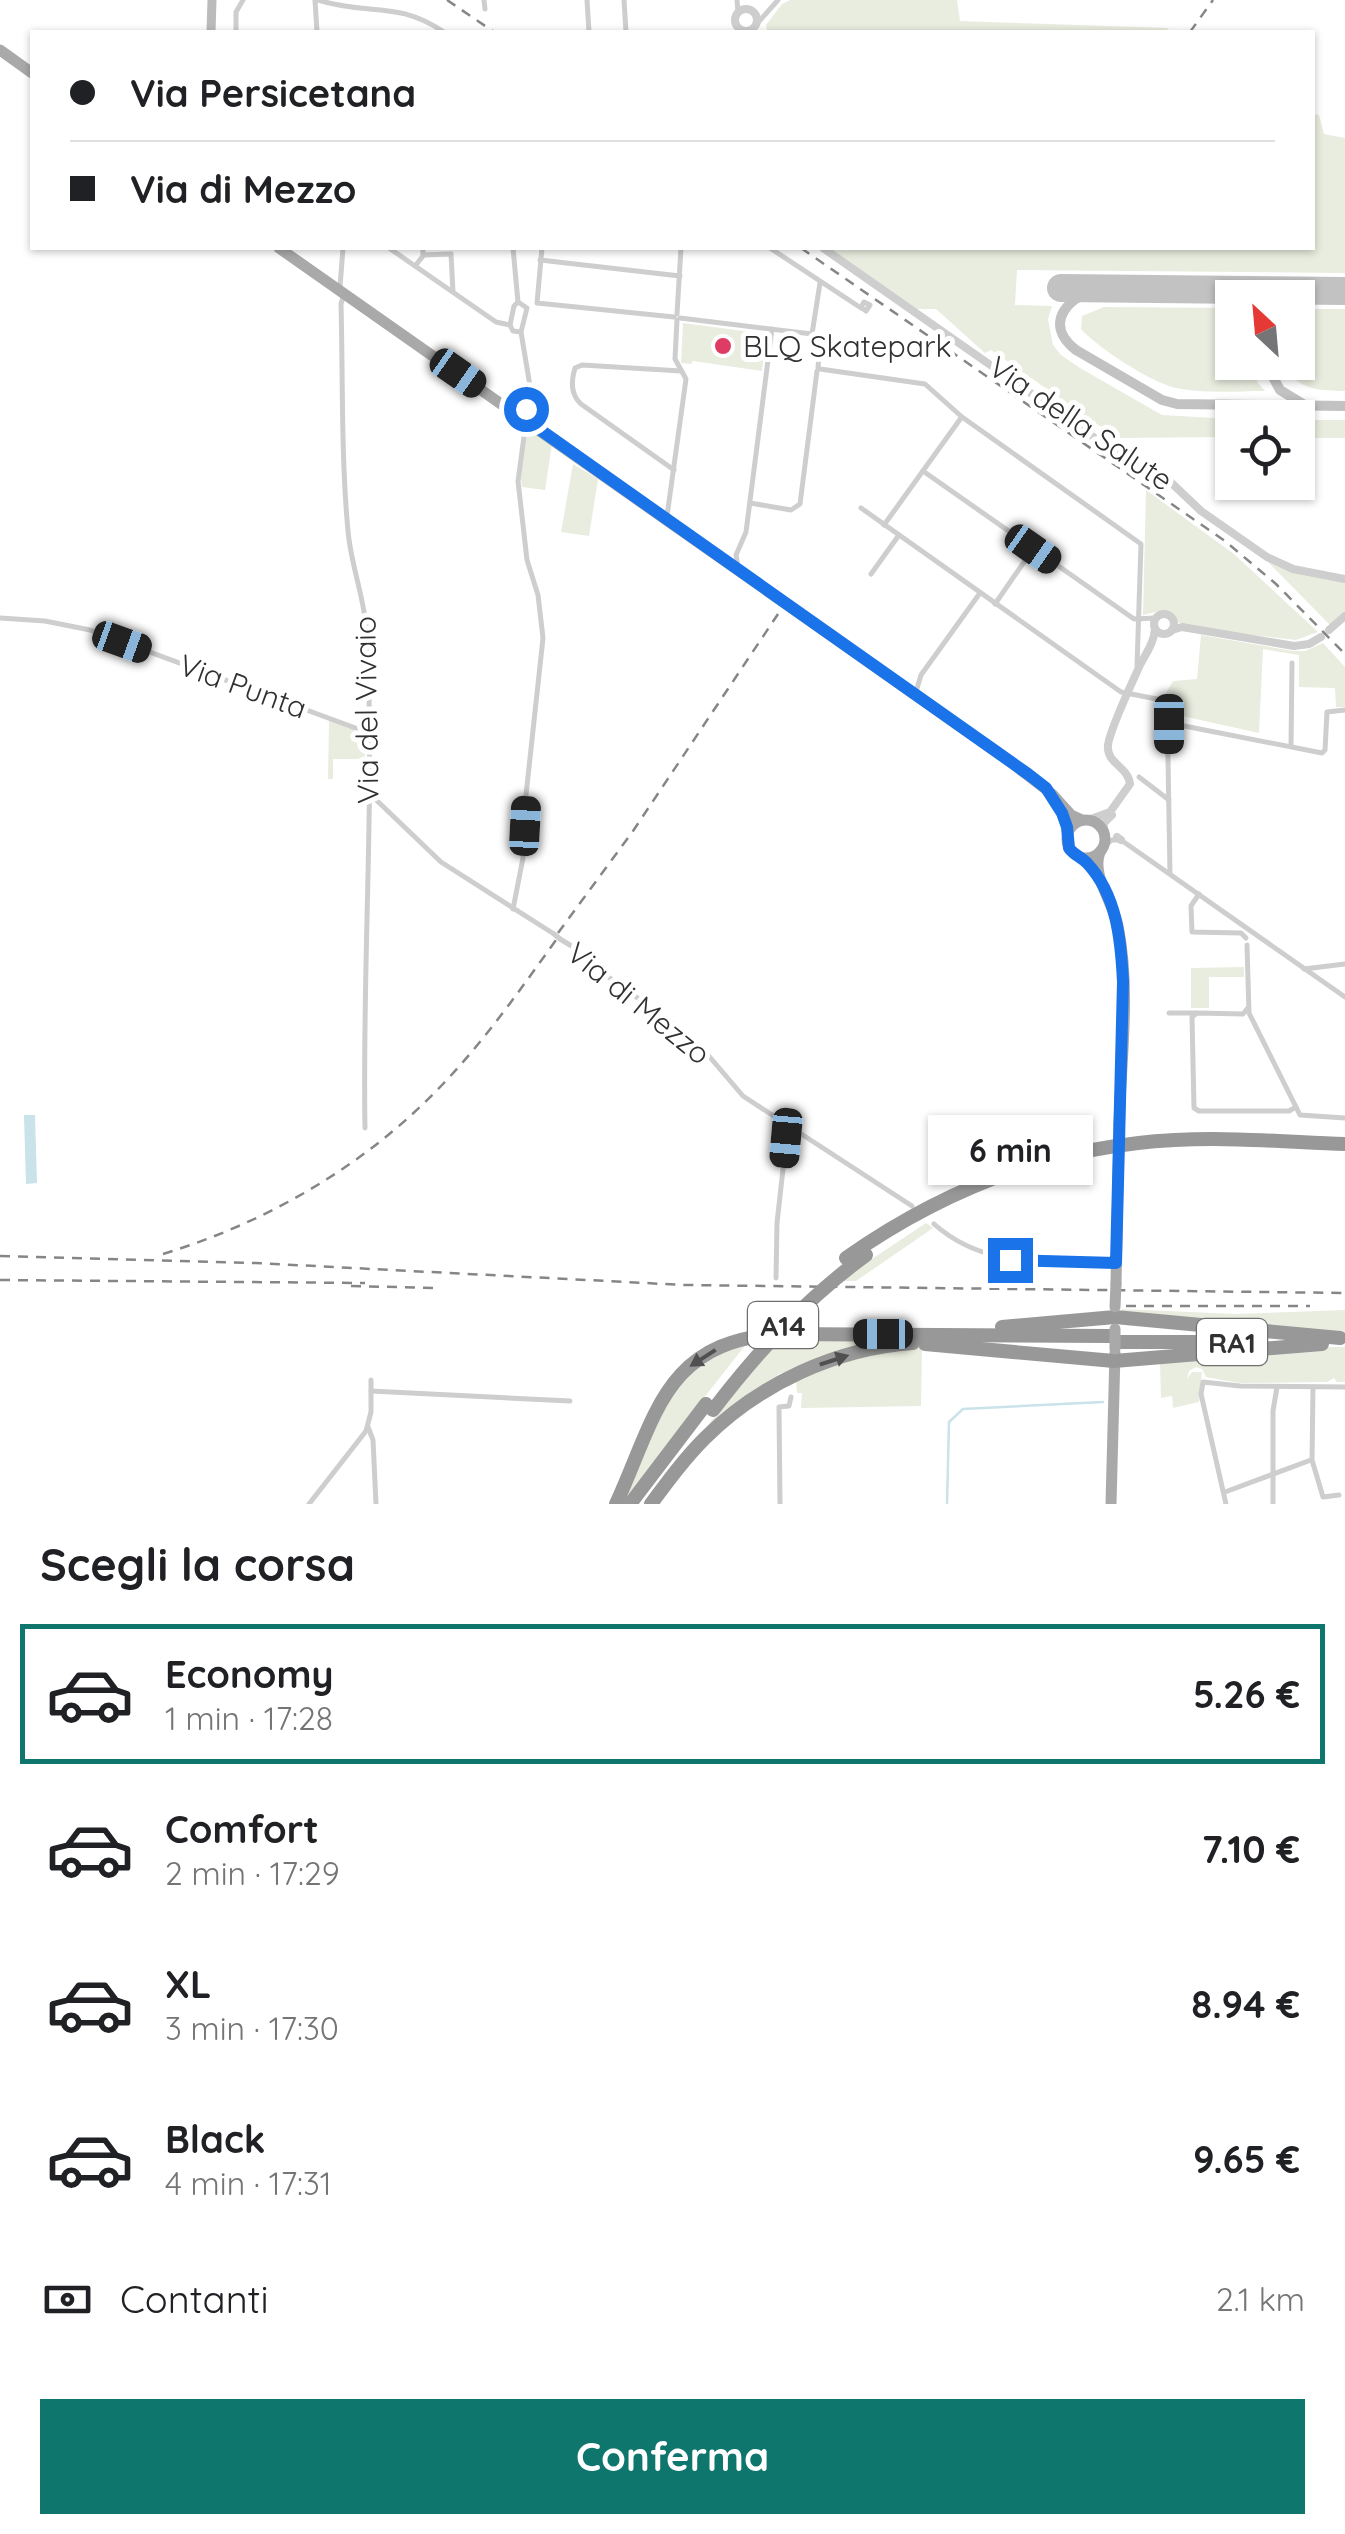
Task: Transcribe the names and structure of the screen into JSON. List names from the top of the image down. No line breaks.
{"streets":{"highway":["A14"],"street":["Via della Salute","Via Punta","Via del Vivaio","Via di Mezzo"]},"crossings":[["Via Punta","Via del Vivaio"],["Via del Vivaio","Via di Mezzo"]],"places":["BLQ Skatepark"],"north":"top left","page":{"banner":["Via Persicetana","Via di Mezzo"],"bubble":"6 min","heading":"Scegli la corsa","list":[{"name":"Economy","note":"1 min · 17:28","value":"5.26 €"},{"name":"Comfort","note":"2 min · 17:29","value":"7.10 €"},{"name":"XL","note":"3 min · 17:30","value":"8.94 €"},{"name":"Black","note":"4 min · 17:31","value":"9.65 €"}],"pay":["Contanti","2.1 km"],"buttons":"Conferma"}}
